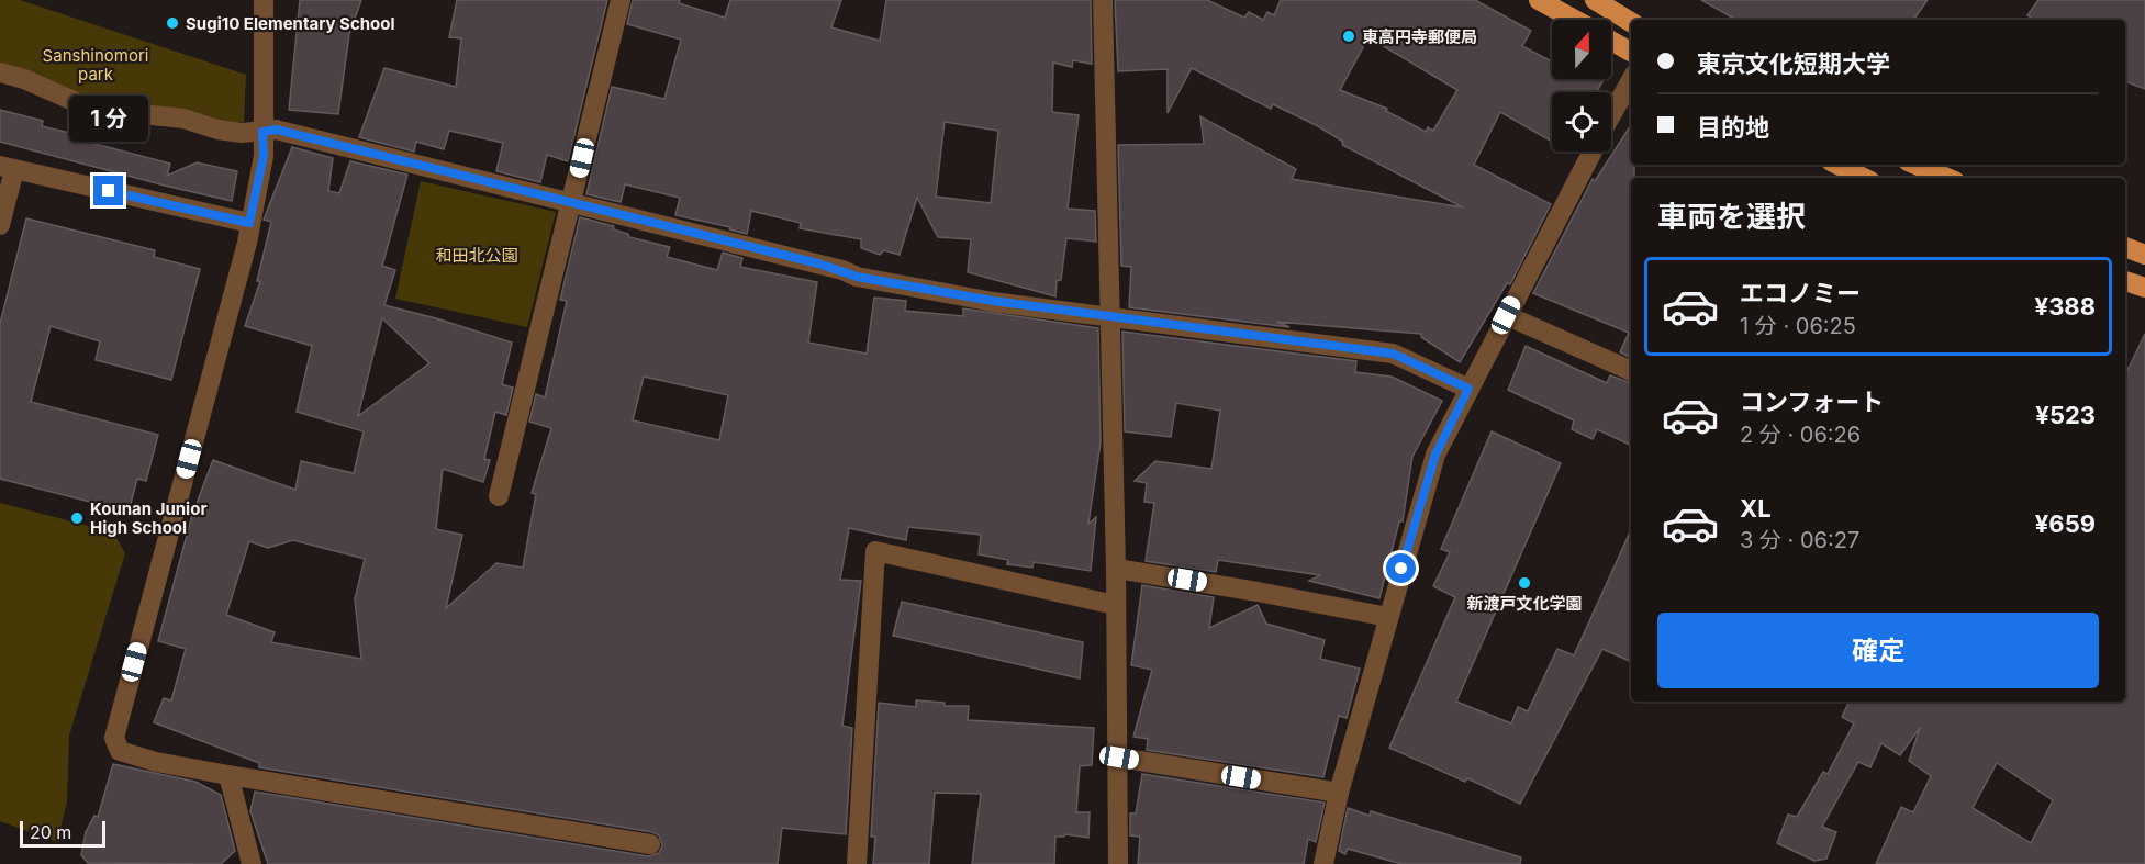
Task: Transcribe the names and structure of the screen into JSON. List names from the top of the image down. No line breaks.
{"parks":["Sanshinomori park","和田北公園"],"places":["Sugi10 Elementary School","東高円寺郵便局","Kounan Junior High School","新渡戸文化学園"],"scale_bar":"20 m","north":"top","page":{"banner":["東京文化短期大学","目的地"],"bubble":"1 分","heading":"車両を選択","list":[{"name":"エコノミー","note":"1 分 · 06:25","value":"¥388"},{"name":"コンフォート","note":"2 分 · 06:26","value":"¥523"},{"name":"XL","note":"3 分 · 06:27","value":"¥659"}],"buttons":"確定","scale":"20 m"}}
